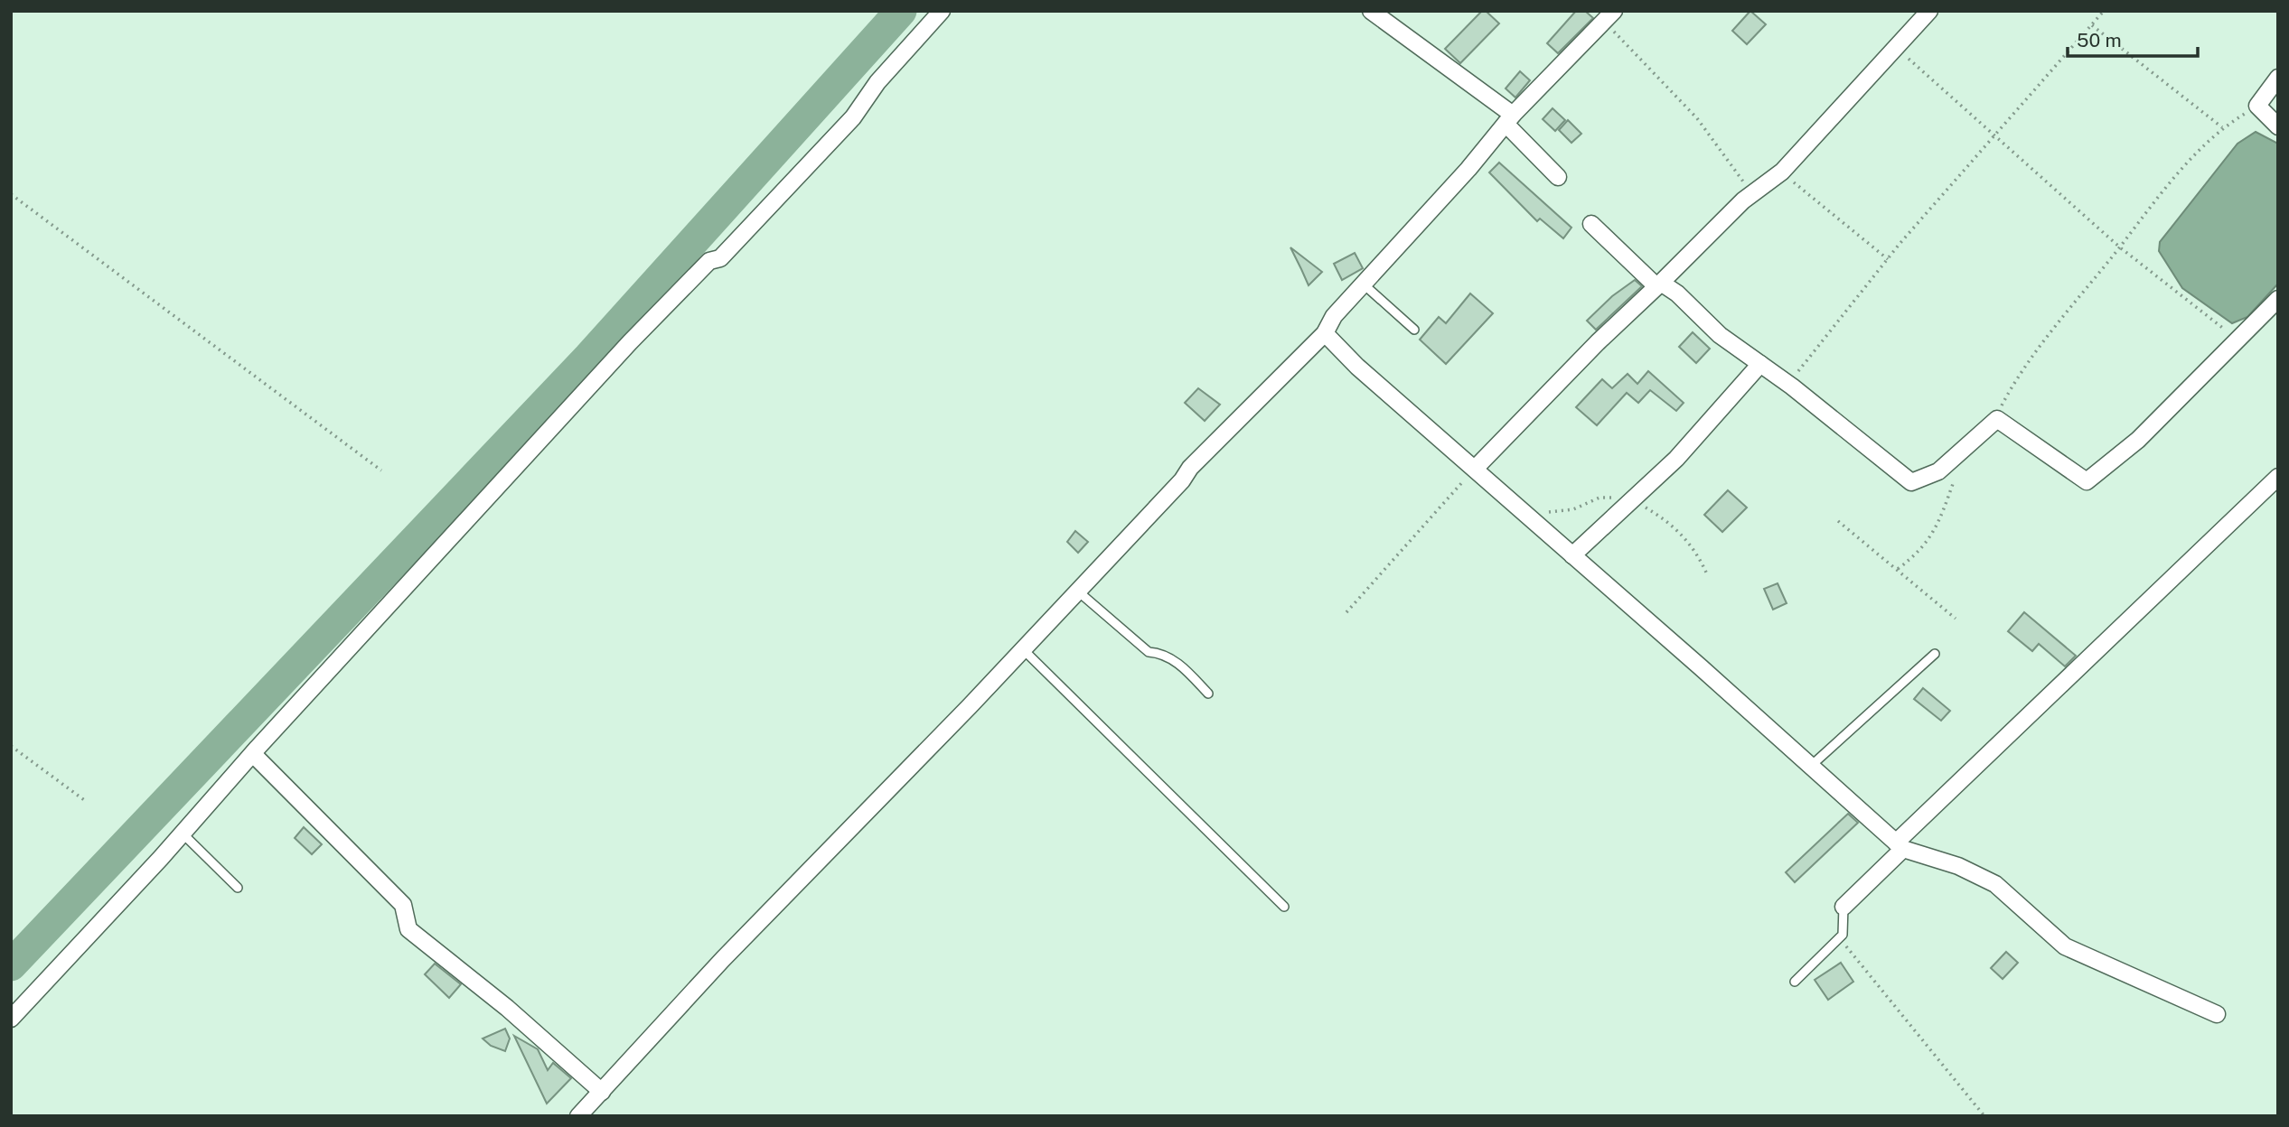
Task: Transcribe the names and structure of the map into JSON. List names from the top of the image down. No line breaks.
{"scale_bar":"50 m"}
